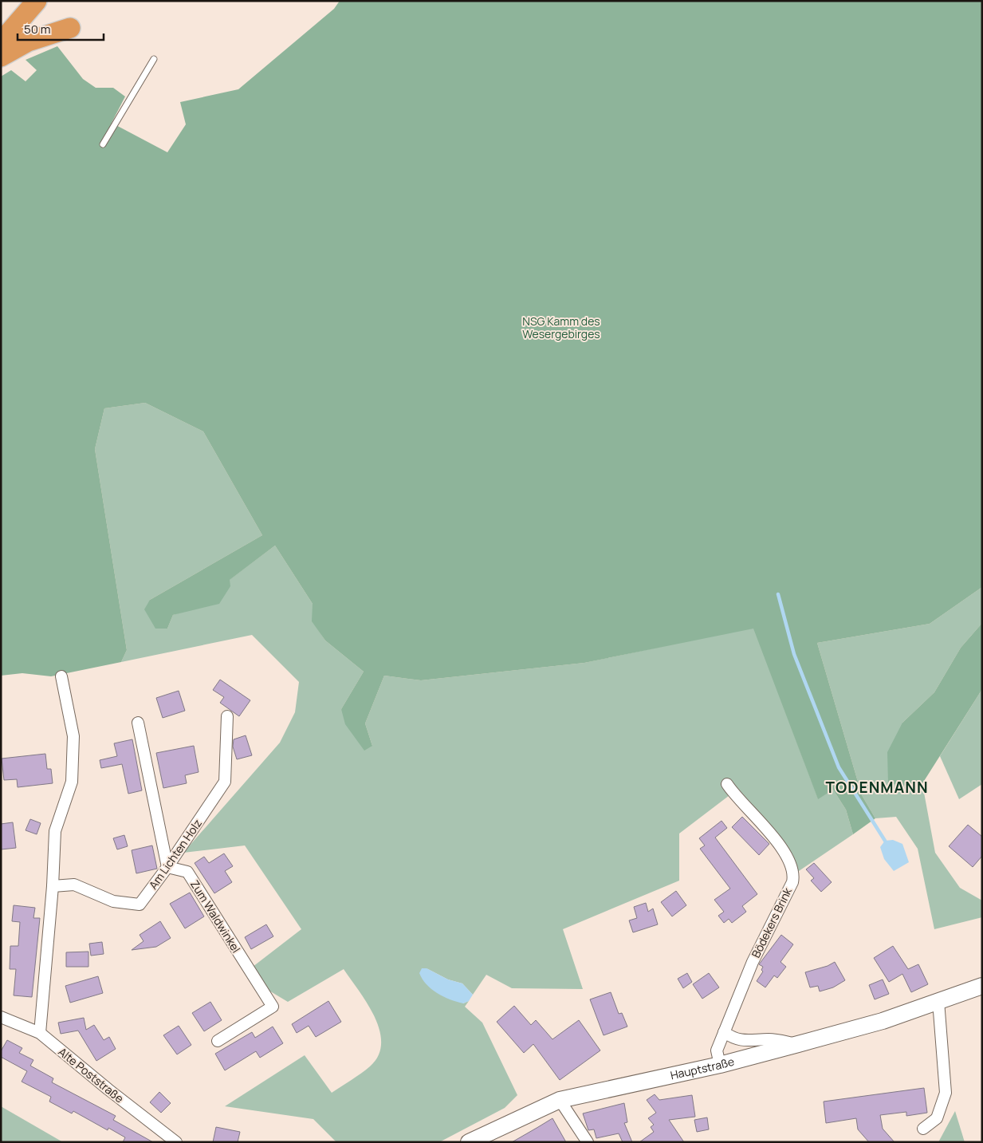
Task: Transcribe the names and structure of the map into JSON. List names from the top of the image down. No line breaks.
{"streets":{"main road":["Hauptstraße"],"street":["Am Lichten Holz","Zum Waldwinkel","Bödekers Brink","Alte Poststraße"]},"crossings":[["Am Lichten Holz","Zum Waldwinkel"],["Bödekers Brink","Hauptstraße"]],"districts":["TODENMANN"],"parks":["NSG Kamm des Wesergebirges"],"scale_bar":"50 m"}
